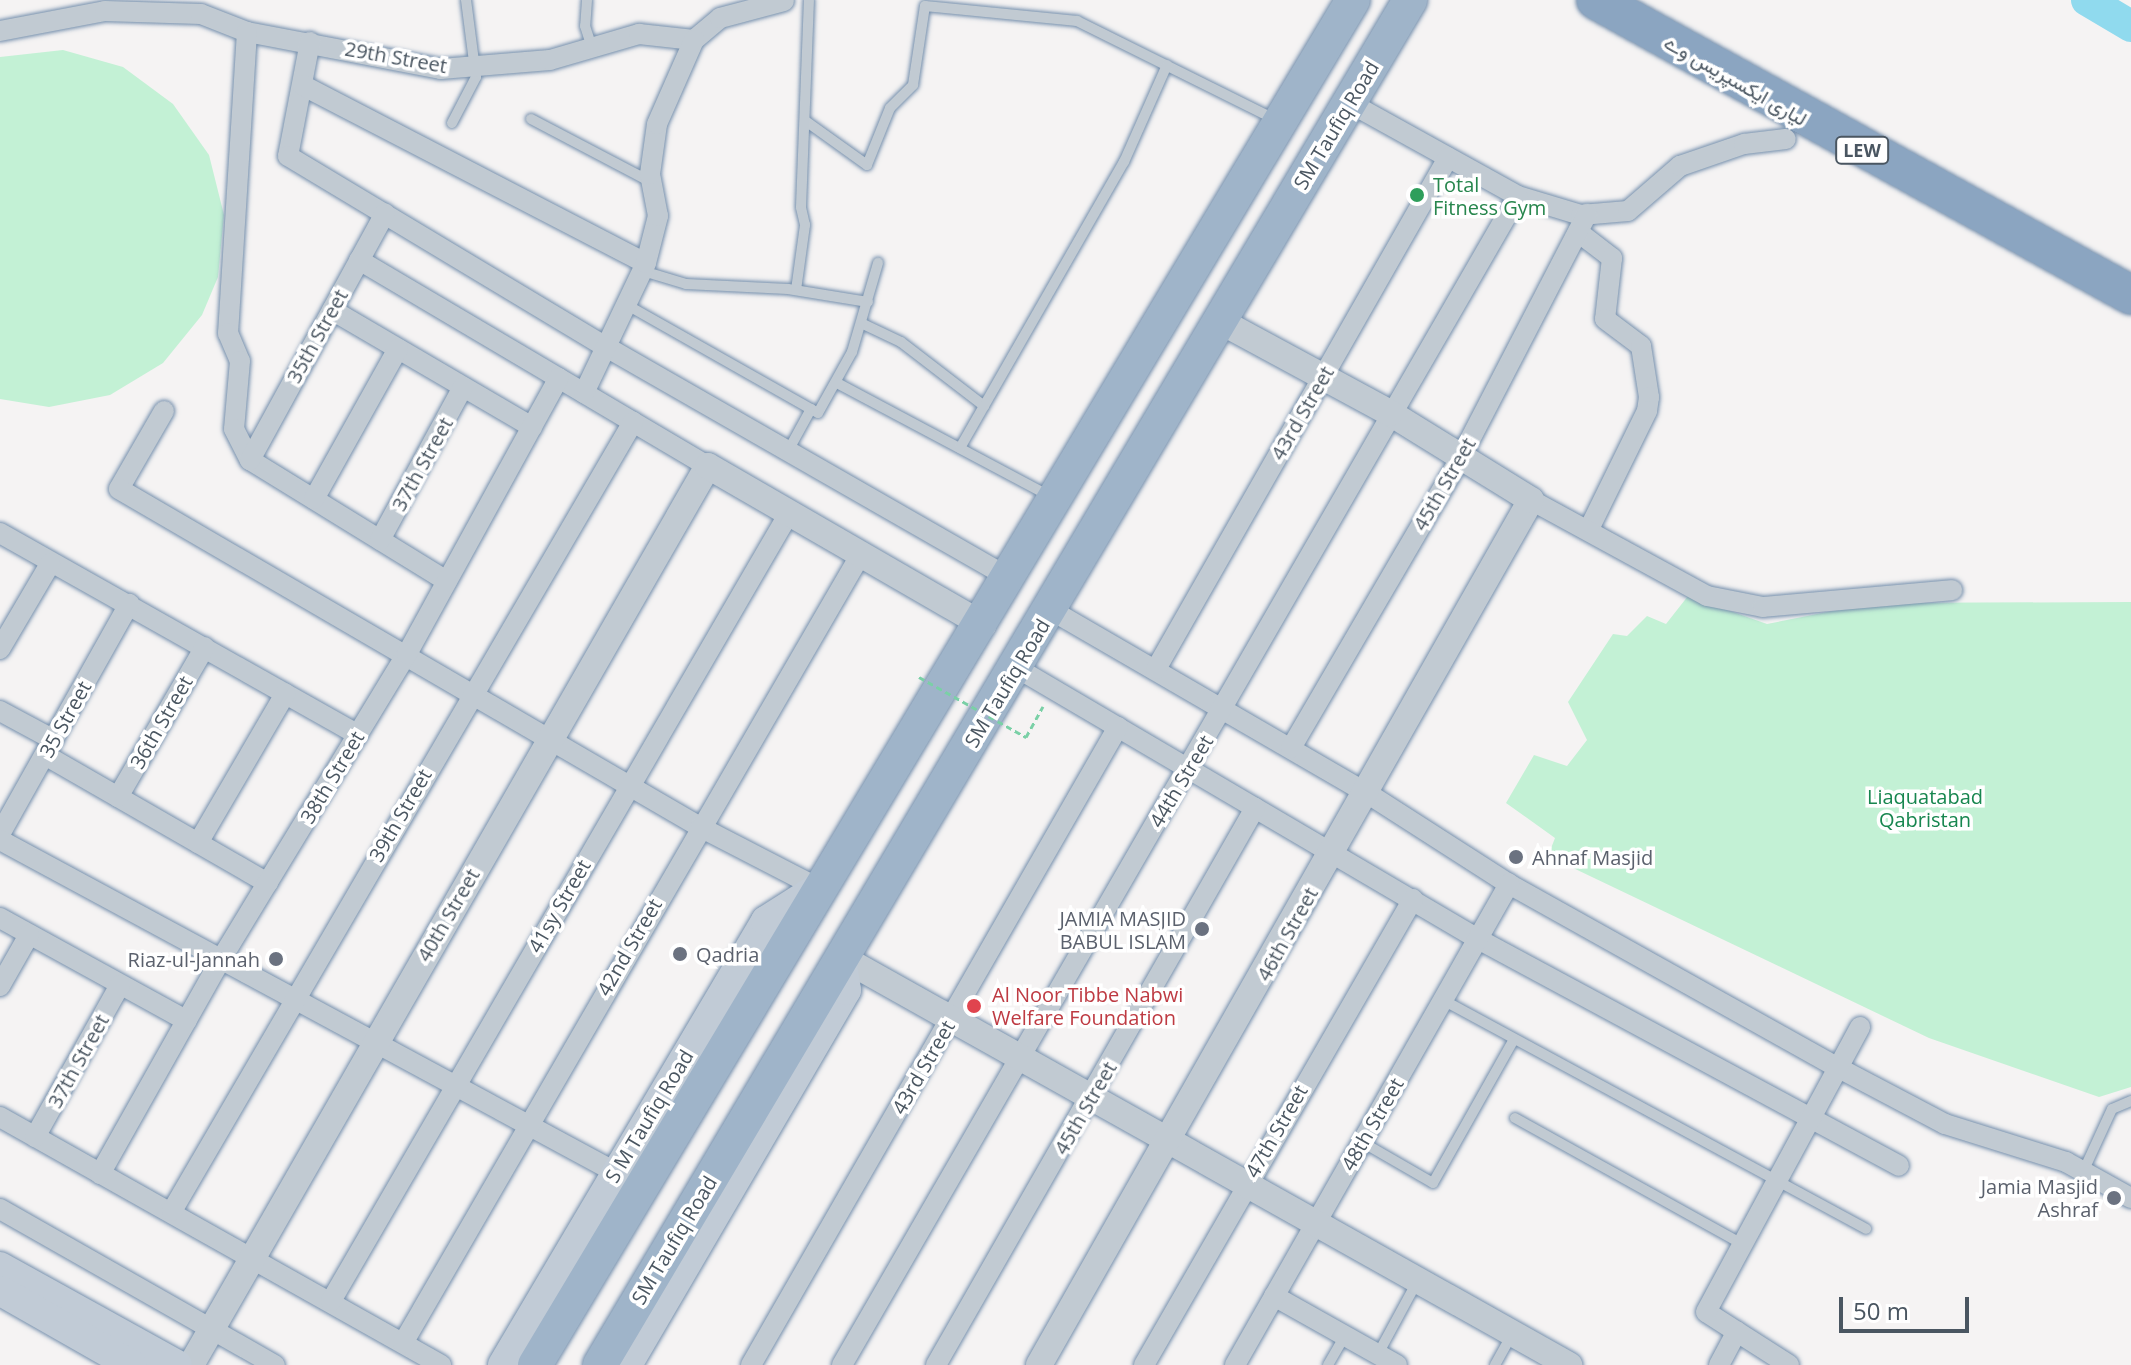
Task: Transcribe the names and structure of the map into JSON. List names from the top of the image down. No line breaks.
{"streets":{"highway":["لیاری ایکسپریس وے","SM Taufiq Road","LEW"],"main road":["S M Taufiq Road"],"street":["29th Street","35th Street","43rd Street","37th Street","45th Street","35 Street","36th Street","38th Street","44th Street","39th Street","41sy Street","40th Street","46th Street","42nd Street","48th Street","47th Street"]},"parks":["Liaquatabad Qabristan"],"places":["Total Fitness Gym","Ahnaf Masjid","JAMIA MASJID BABUL ISLAM","Qadria","Riaz-ul-Jannah","Al Noor Tibbe Nabwi Welfare Foundation","Jamia Masjid Ashraf"],"scale_bar":"50 m"}
